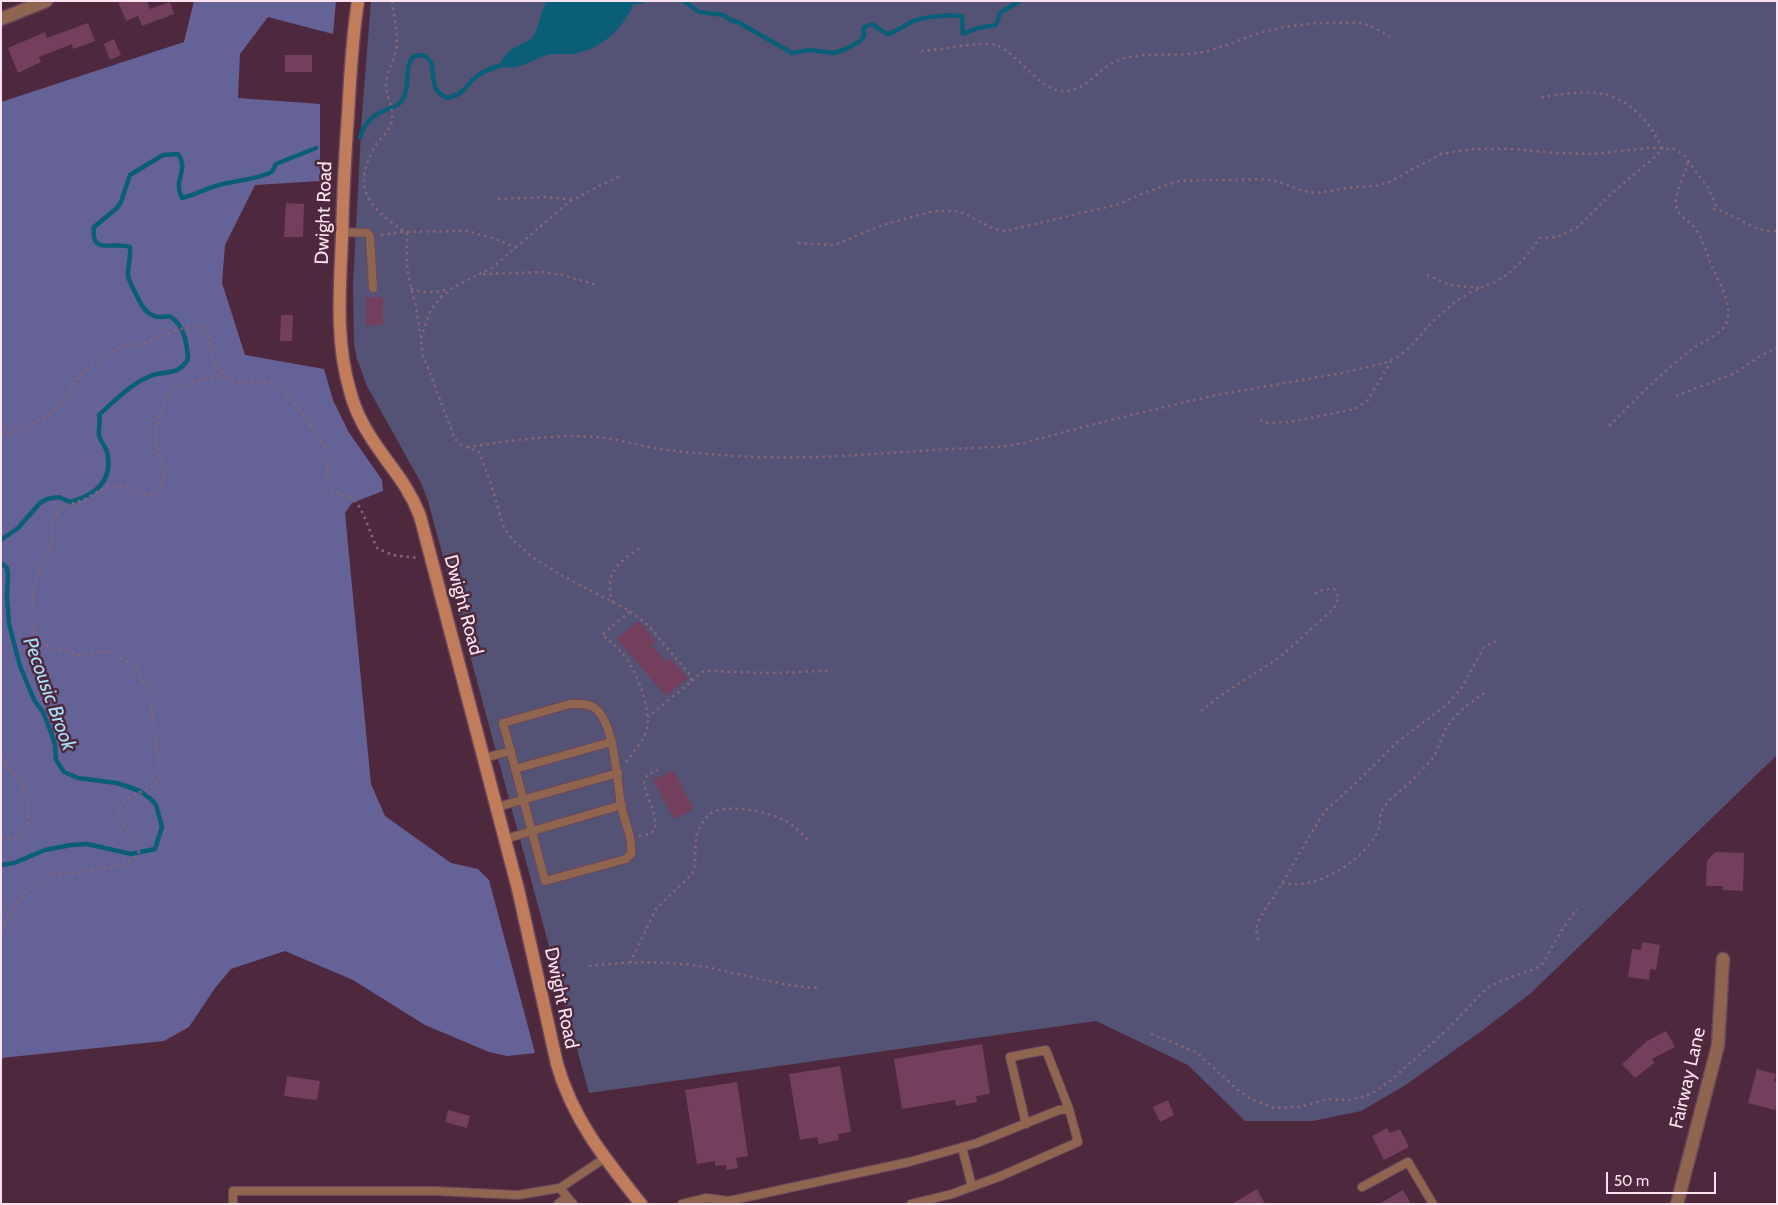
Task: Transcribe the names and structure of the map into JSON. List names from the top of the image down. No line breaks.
{"streets":{"main road":["Dwight Road"],"street":["Fairway Lane"]},"water":["Pecousic Brook"],"scale_bar":"50 m"}
